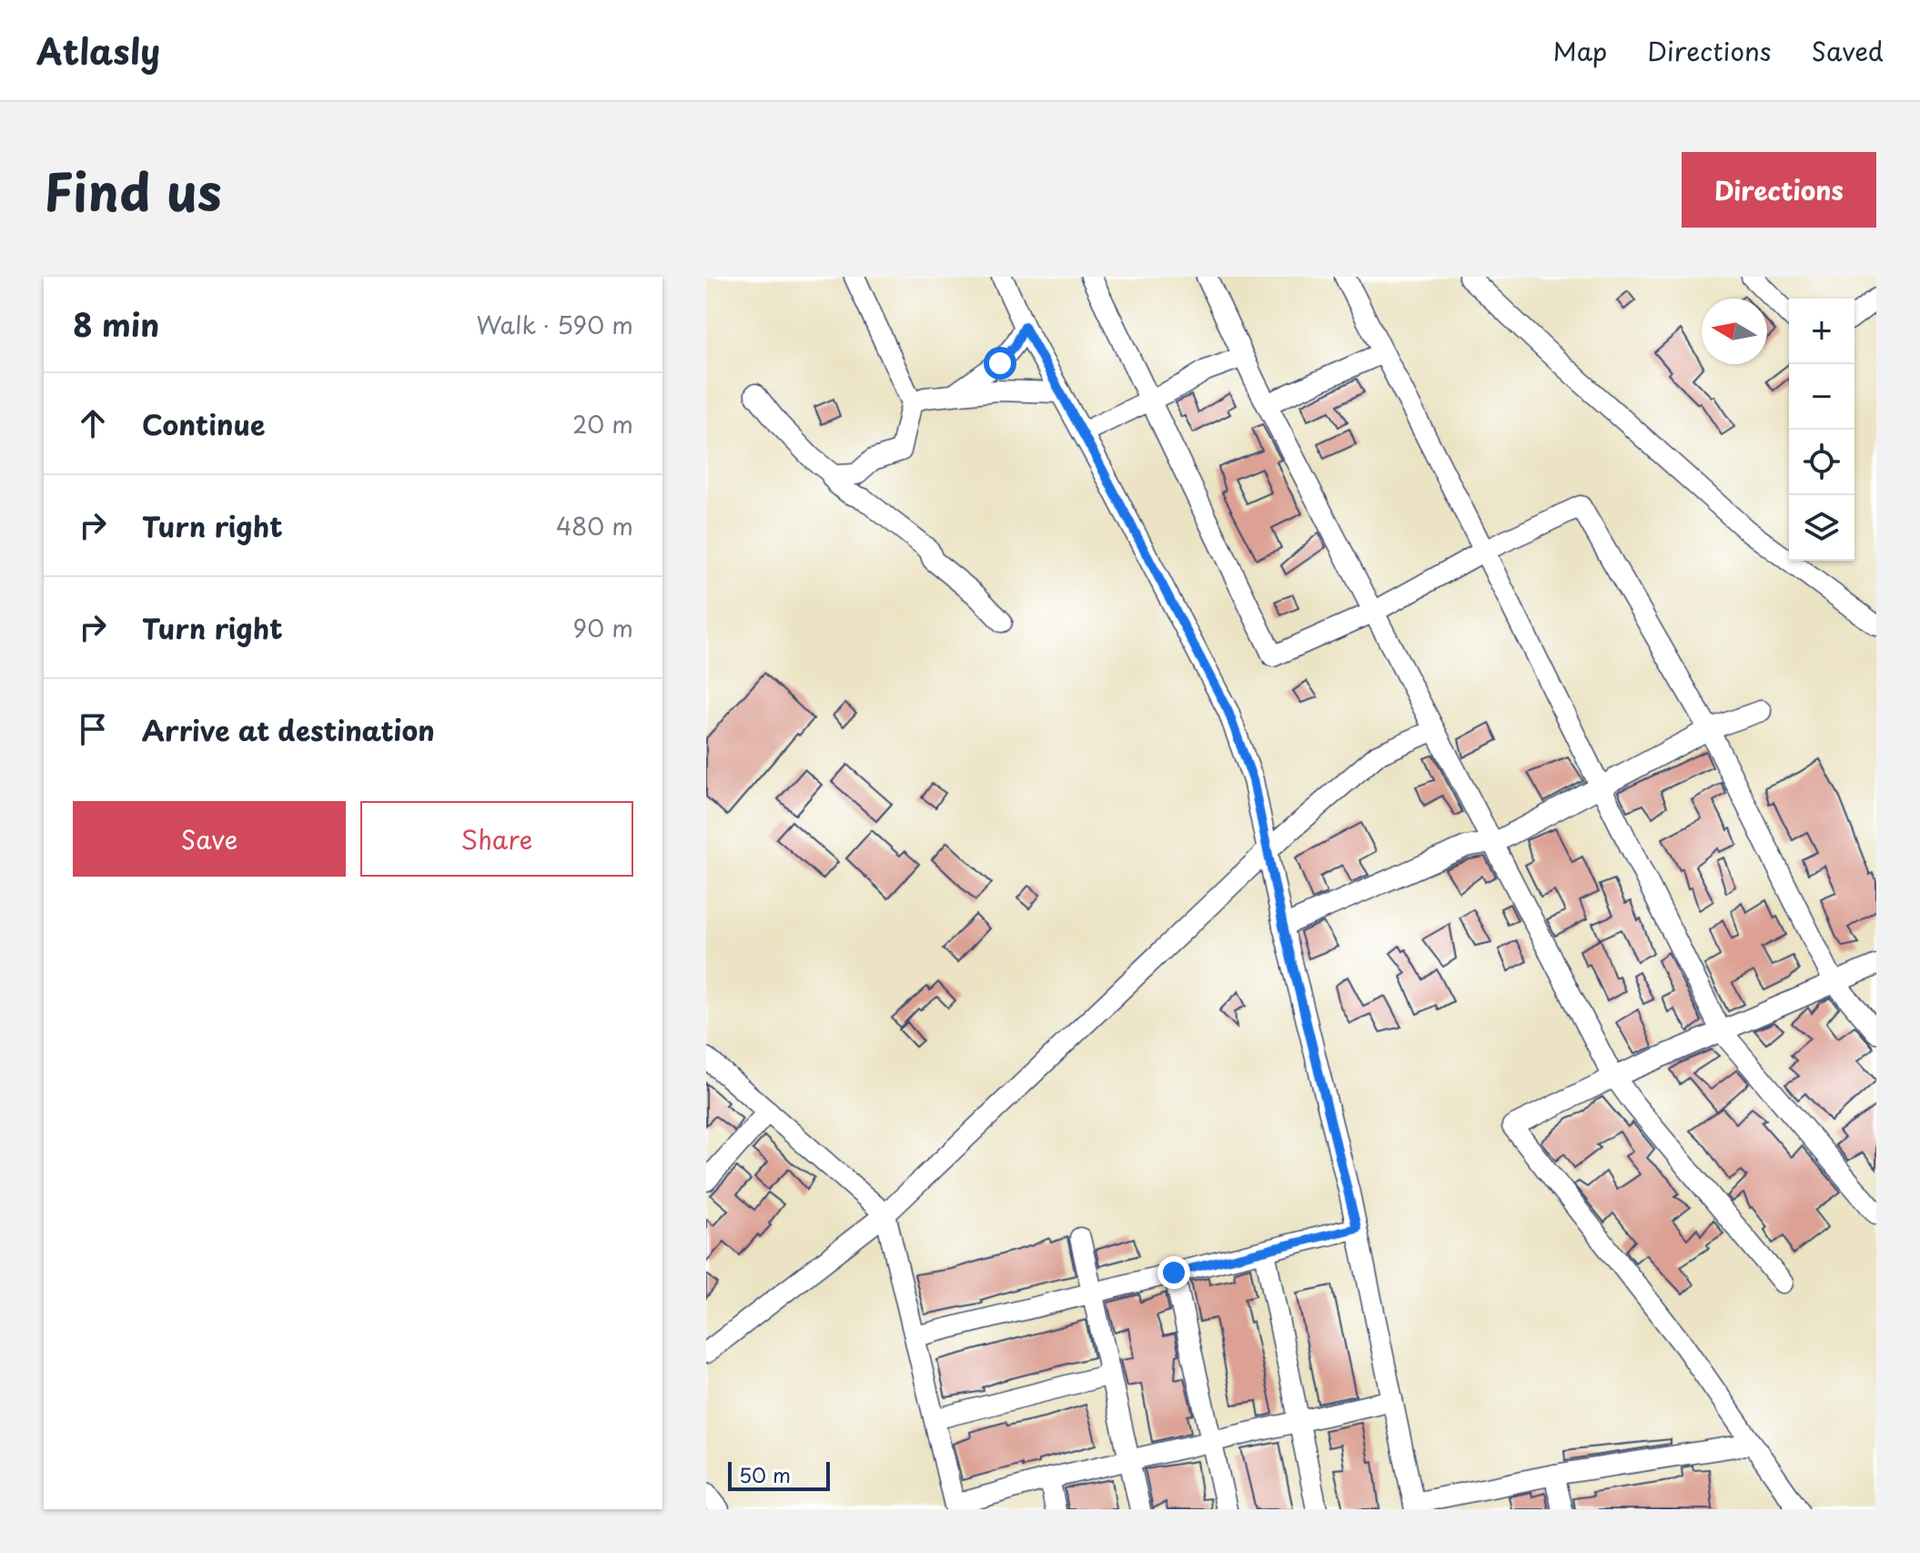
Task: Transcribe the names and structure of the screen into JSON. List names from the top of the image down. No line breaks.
{"scale_bar":"50 m","north":"left","page":{"header":"Atlasly","nav":["Map","Directions","Saved"],"title":"Find us","buttons":["Directions",["Save","Share"]],"heading":["8 min","Walk · 590 m"],"map_buttons":["+","−"],"list":[["Continue","20 m"],["Turn right","480 m"],["Turn right","90 m"],"Arrive at destination"],"scale":"50 m"}}
